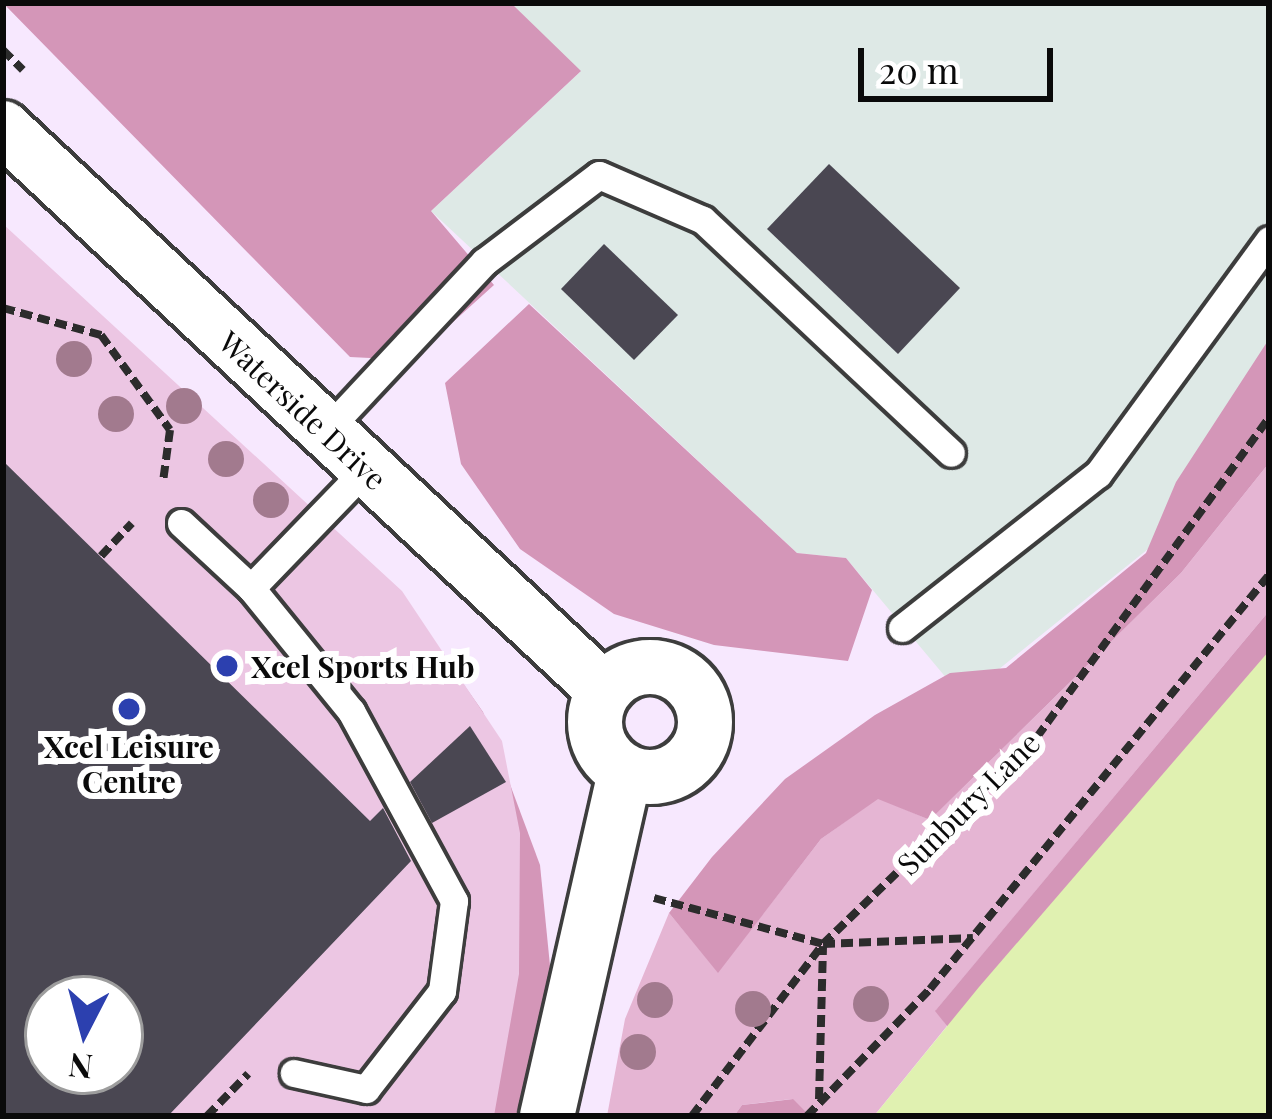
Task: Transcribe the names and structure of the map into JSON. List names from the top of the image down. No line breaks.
{"streets":{"street":["Waterside Drive"],"path":["Sunbury Lane"]},"places":["Xcel Sports Hub","Xcel Leisure Centre"],"scale_bar":"20 m","north":"bottom"}
